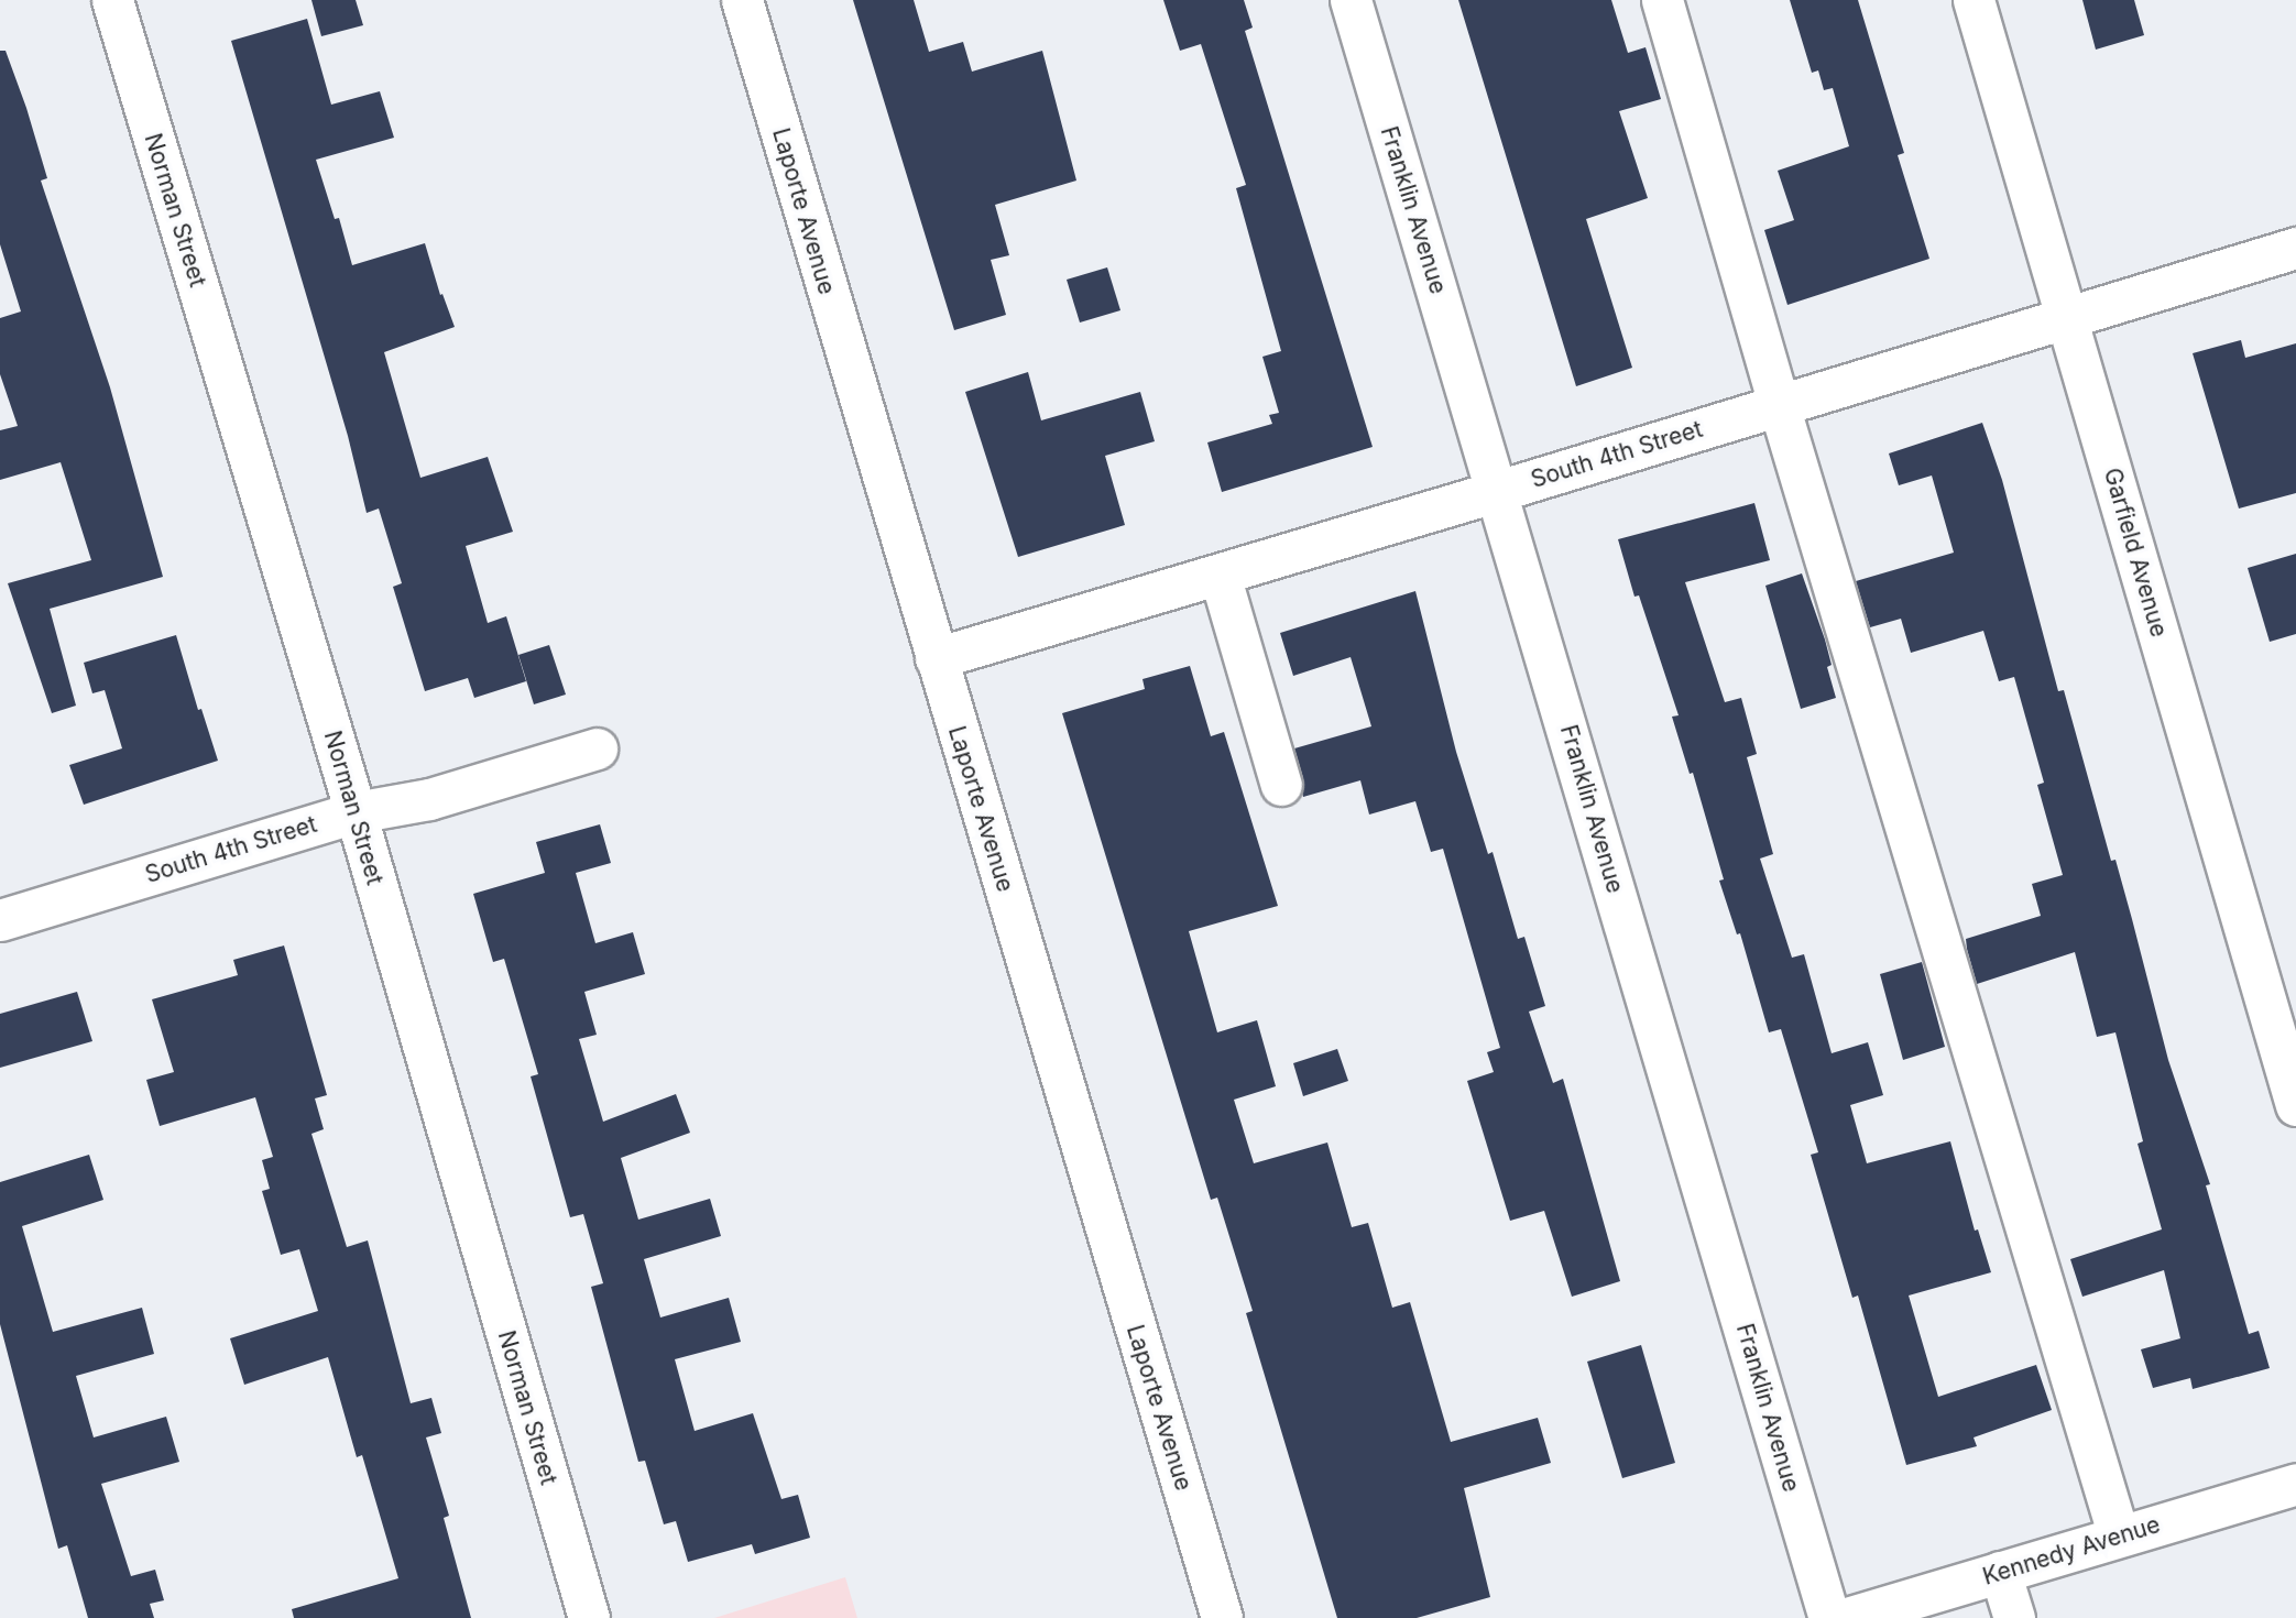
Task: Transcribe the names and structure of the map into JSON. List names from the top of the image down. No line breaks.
{"streets":{"street":["Norman Street","Franklin Avenue","Laporte Avenue","South 4th Street","Garfield Avenue","Kennedy Avenue"]},"crossings":[["Norman Street","South 4th Street"],["Franklin Avenue","South 4th Street"],["Laporte Avenue","South 4th Street"],["South 4th Street","Garfield Avenue"]]}
